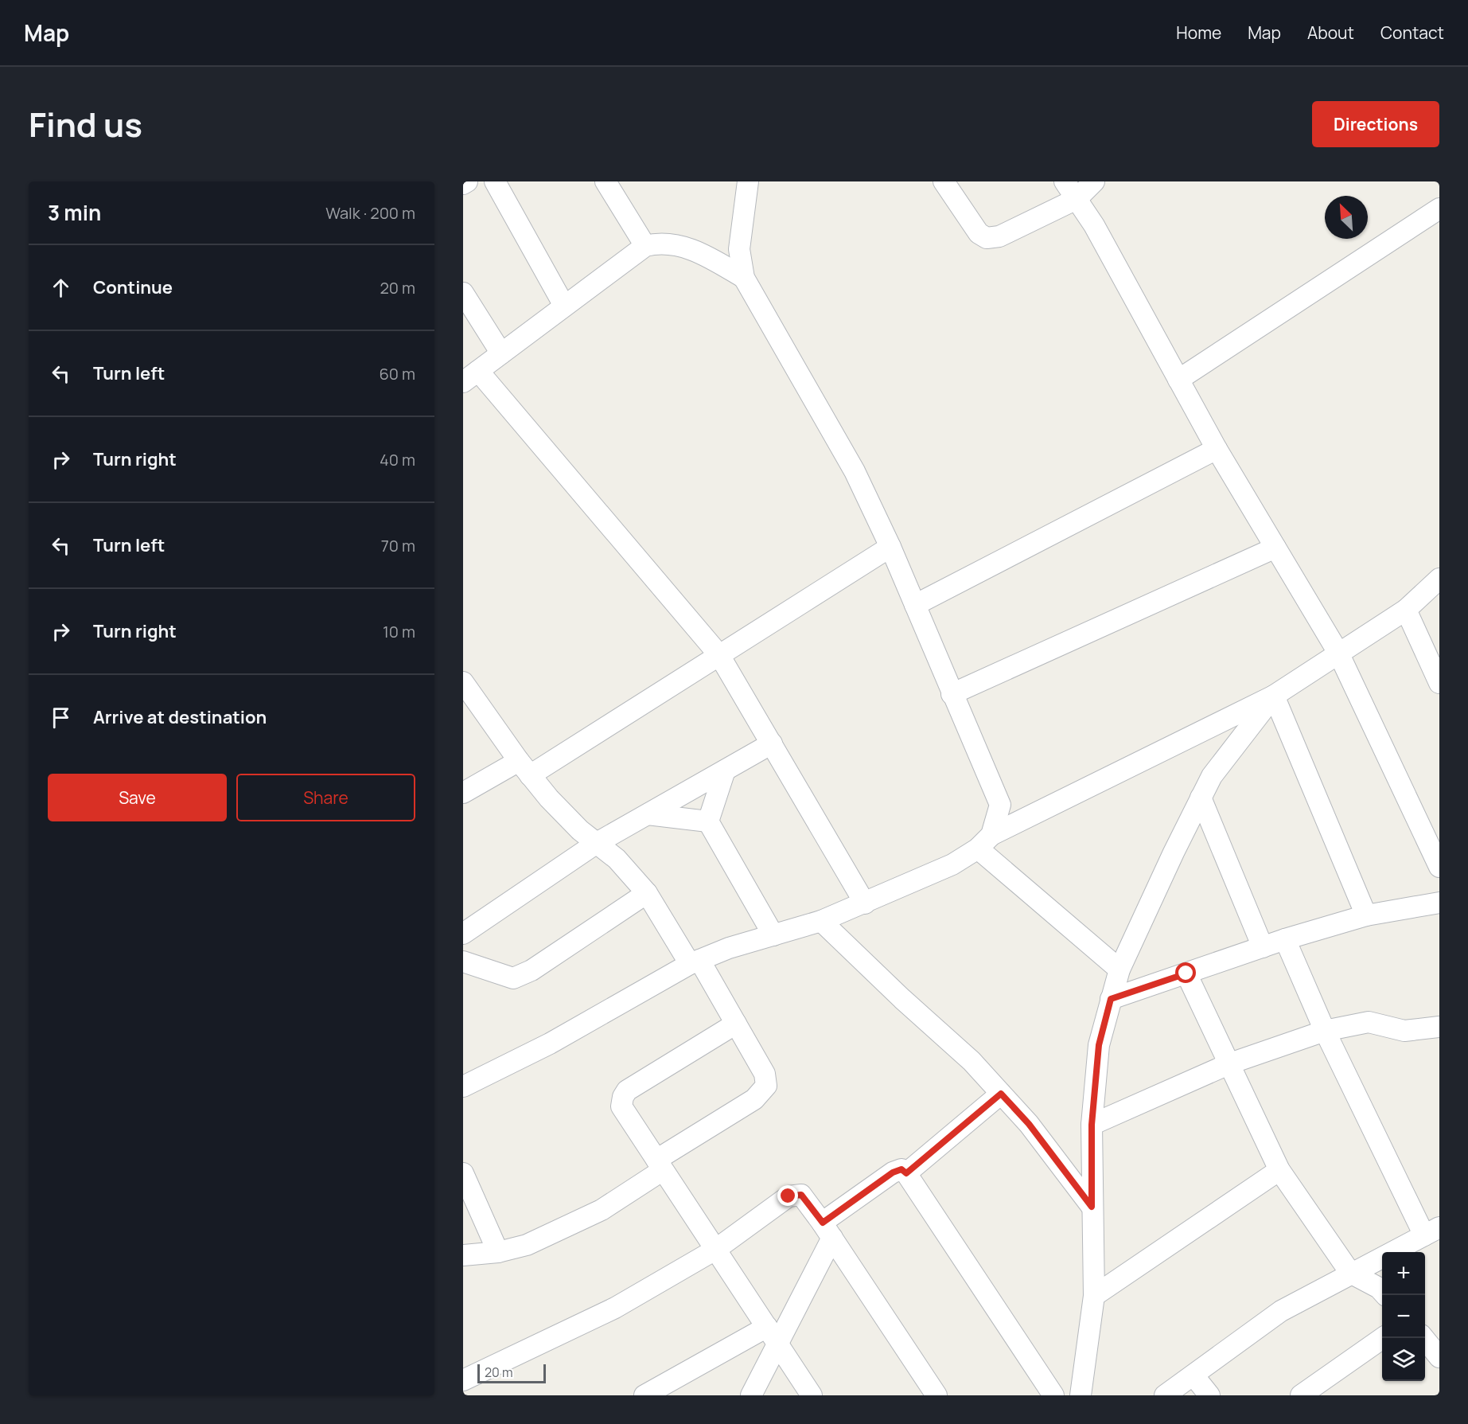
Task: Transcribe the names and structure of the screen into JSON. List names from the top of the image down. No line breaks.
{"scale_bar":"20 m","north":"top left","page":{"header":"Map","nav":["Home","Map","About","Contact"],"title":"Find us","buttons":["Directions",["Save","Share"]],"heading":["3 min","Walk · 200 m"],"list":[["Continue","20 m"],["Turn left","60 m"],["Turn right","40 m"],["Turn left","70 m"],["Turn right","10 m"],"Arrive at destination"],"map_buttons":["+","−"],"scale":"20 m"}}
